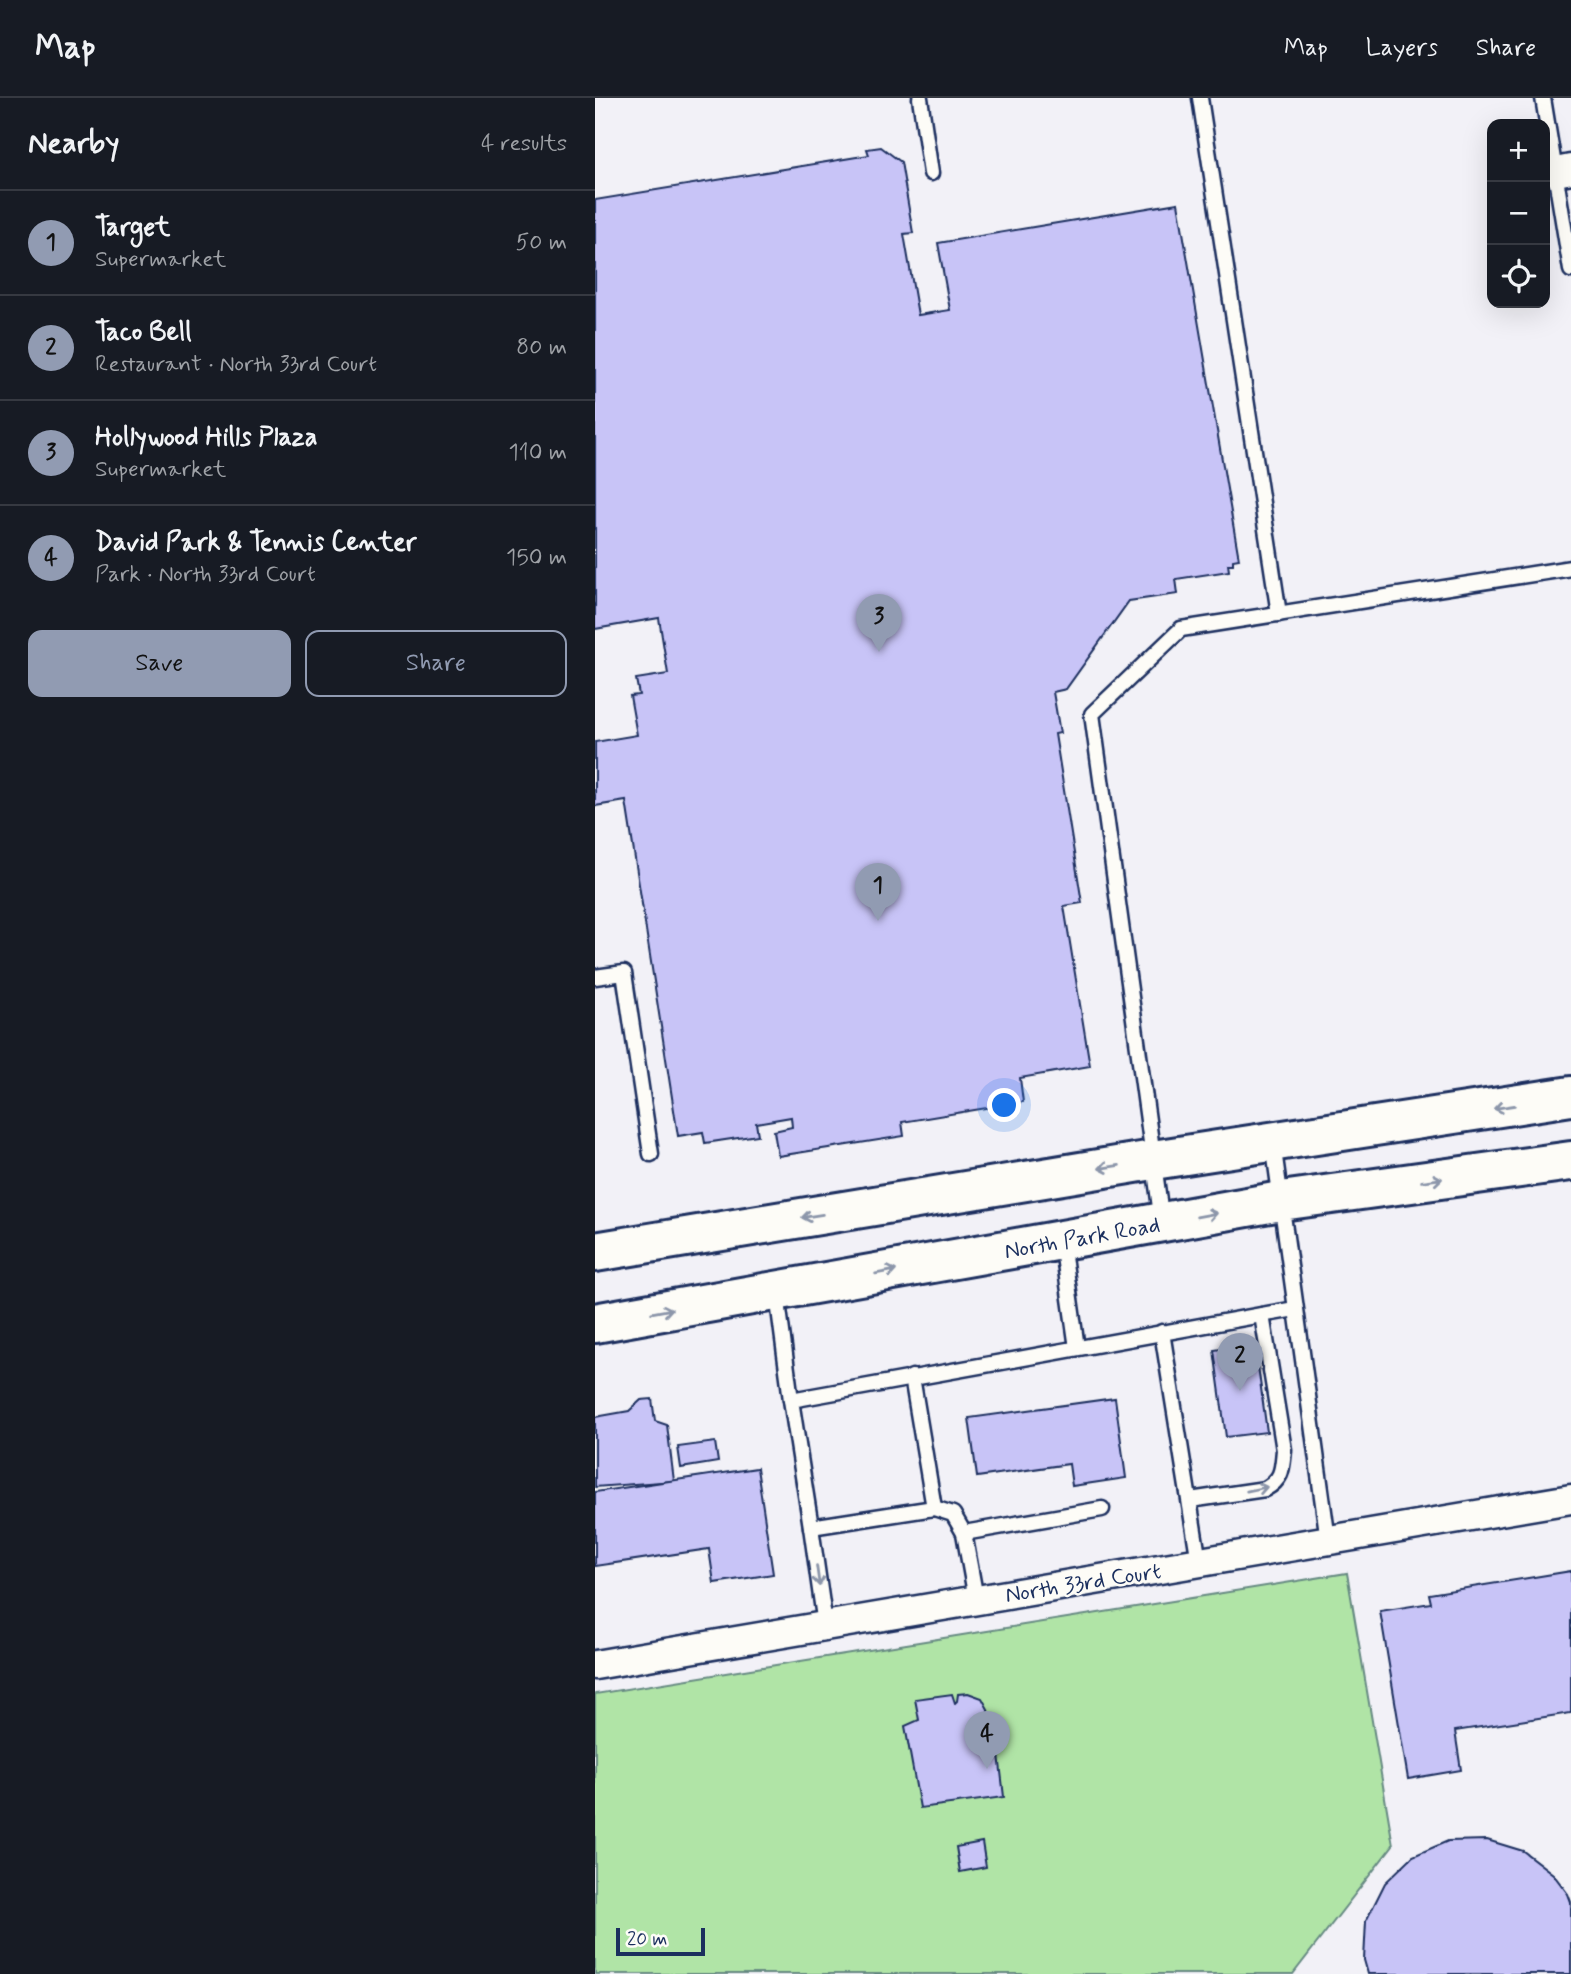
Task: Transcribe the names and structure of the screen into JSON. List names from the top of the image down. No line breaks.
{"streets":{"street":["North Park Road","North 33rd Court"]},"scale_bar":"20 m","page":{"header":"Map","nav":["Map","Layers","Share"],"heading":["Nearby","4 results"],"map_buttons":["+","−"],"list":[{"mark":"1","name":"Target","note":"Supermarket","value":"50 m"},{"mark":"2","name":"Taco Bell","note":"Restaurant · North 33rd Court","value":"80 m"},{"mark":"3","name":"Hollywood Hills Plaza","note":"Supermarket","value":"110 m"},{"mark":"4","name":"David Park & Tennis Center","note":"Park · North 33rd Court","value":"150 m"}],"pins":["3","1","2","4"],"buttons":["Save","Share"],"scale":"20 m"}}
